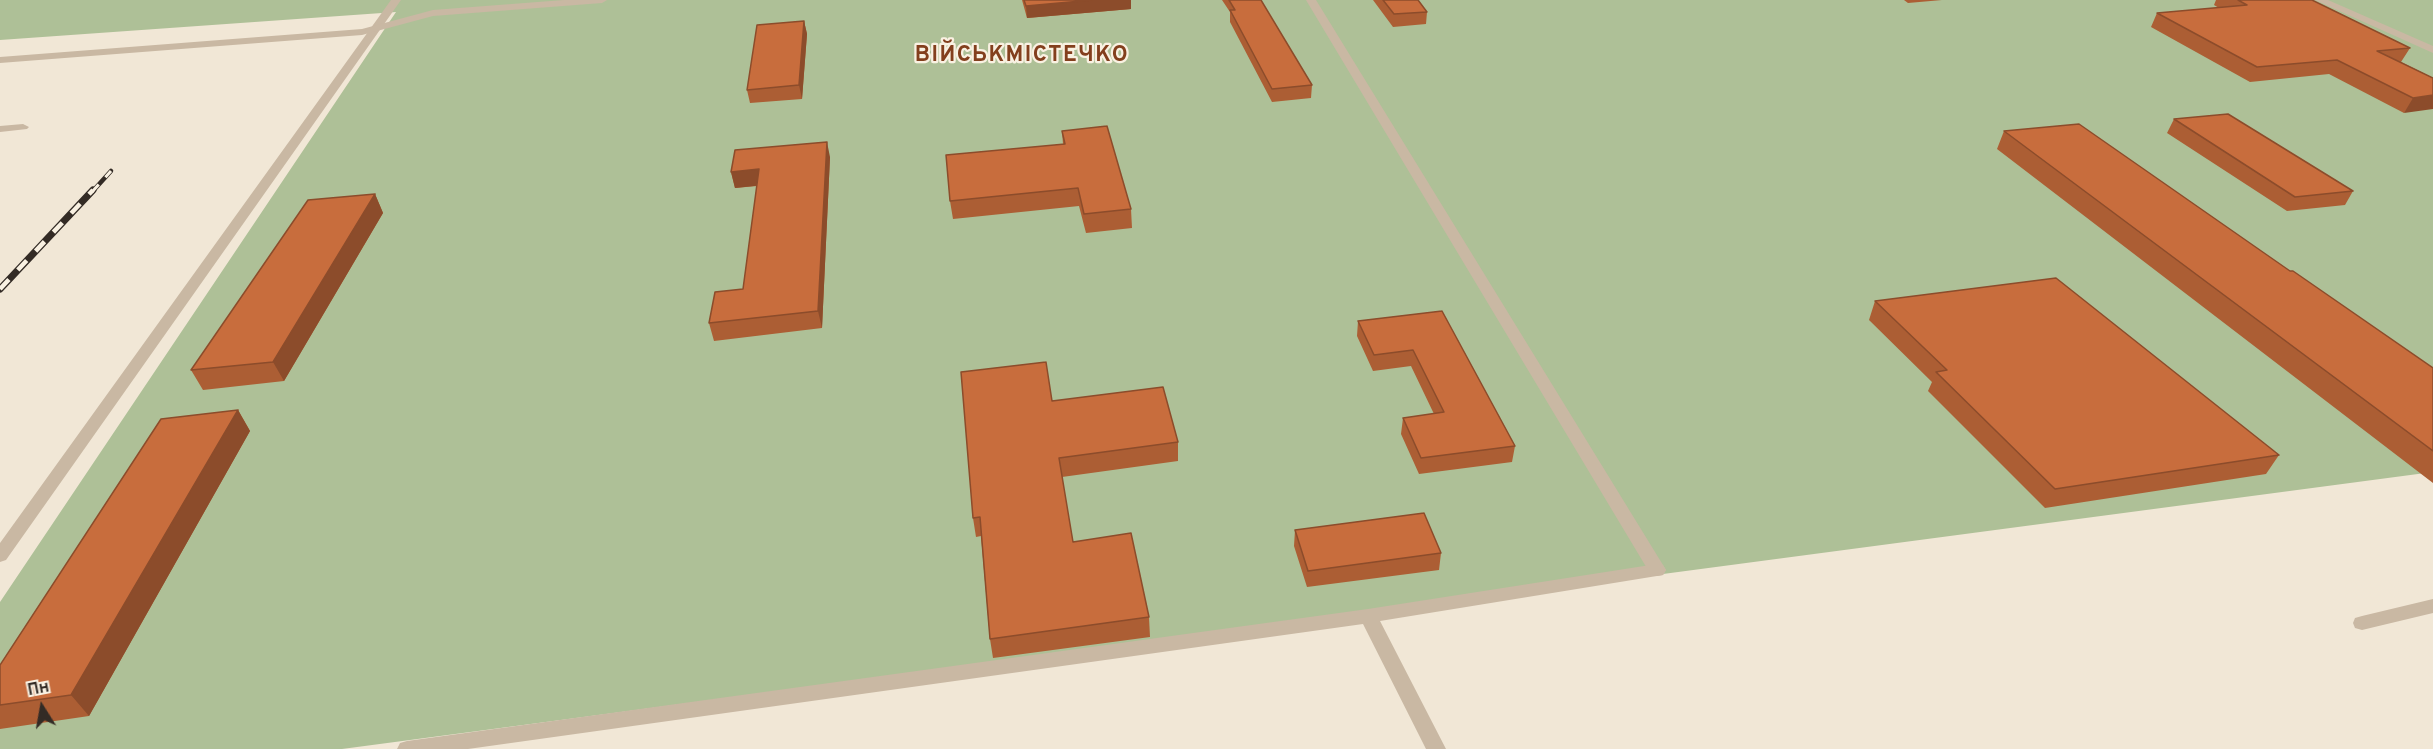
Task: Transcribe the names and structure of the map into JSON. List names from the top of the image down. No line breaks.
{"districts":["ВІЙСЬКМІСТЕЧКО"],"north":"top"}
